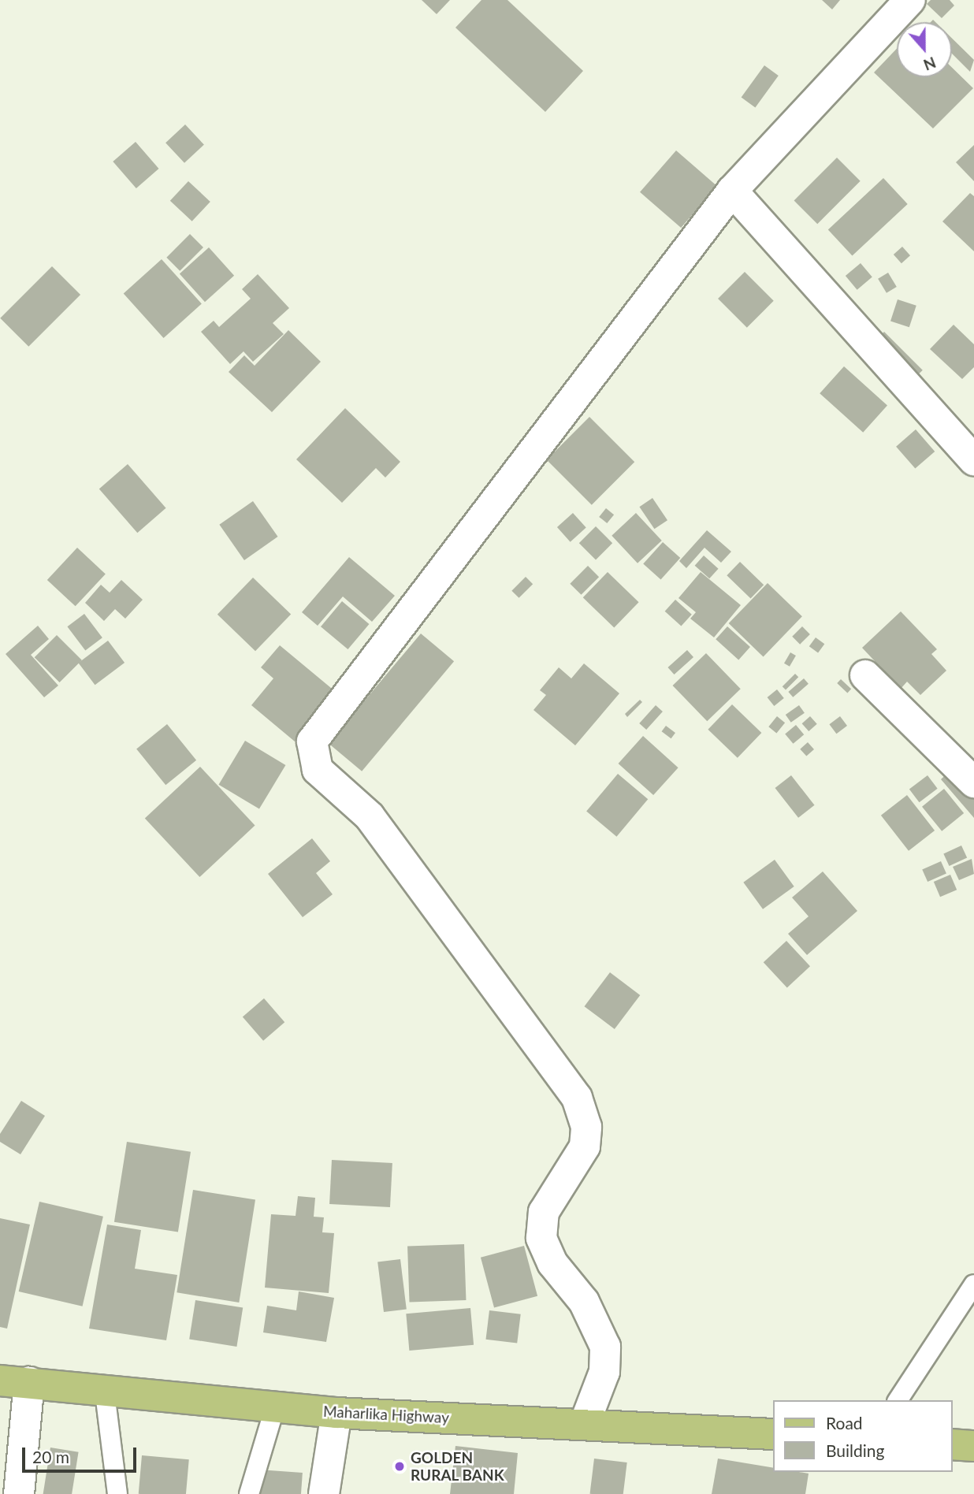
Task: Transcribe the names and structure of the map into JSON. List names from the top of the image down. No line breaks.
{"streets":{"main road":["Maharlika Highway"]},"places":["GOLDEN RURAL BANK"],"legend":["Road","Building"],"scale_bar":"20 m","north":"bottom"}
